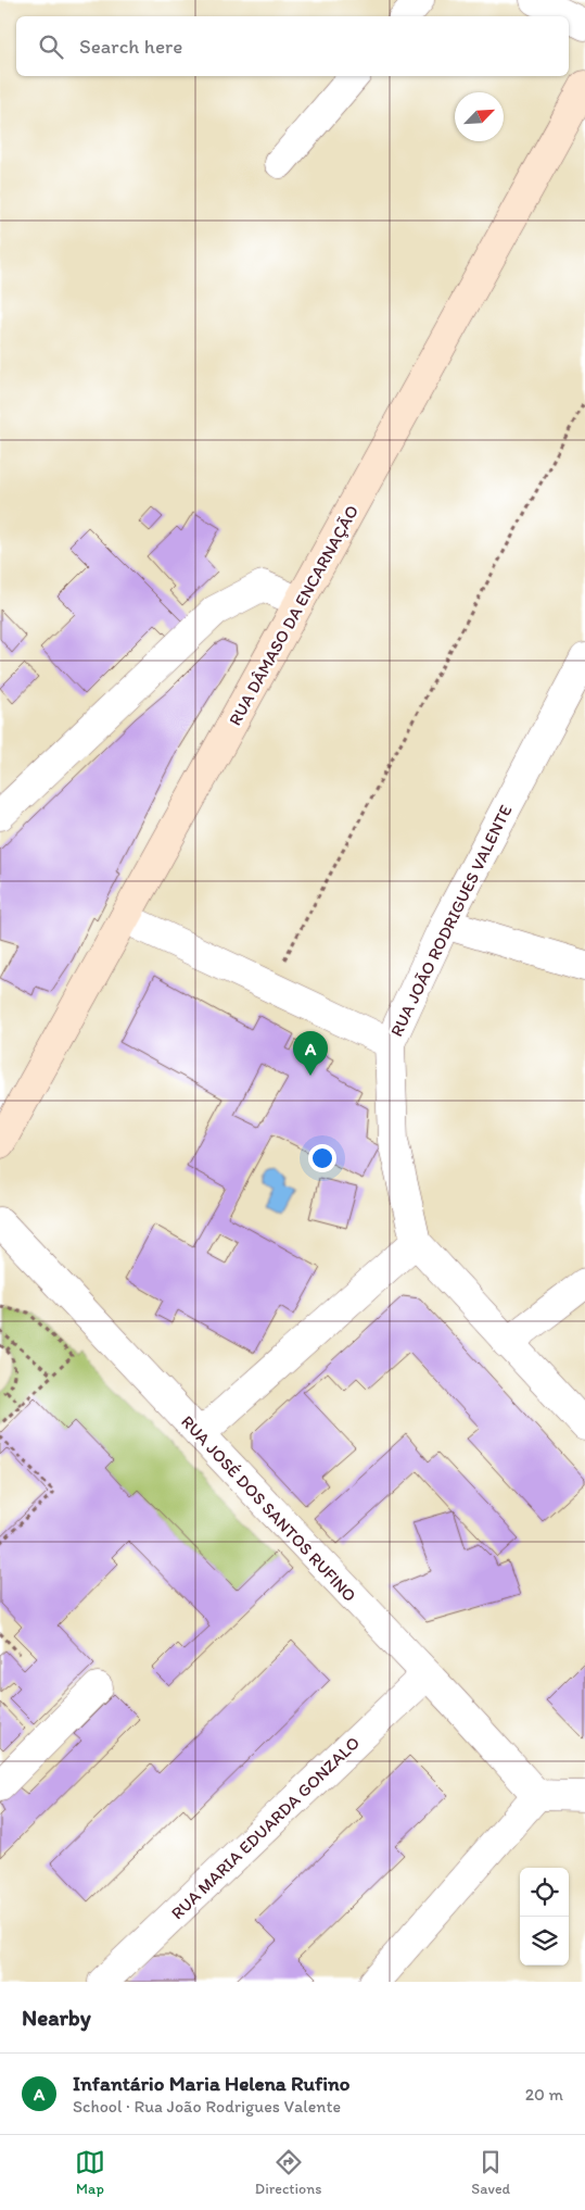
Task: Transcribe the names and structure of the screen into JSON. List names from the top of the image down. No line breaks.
{"streets":{"main road":["RUA DÂMASO DA ENCARNAÇÃO"],"street":["RUA JOÃO RODRIGUES VALENTE","RUA JOSÉ DOS SANTOS RUFINO","RUA MARIA EDUARDA GONZALO"]},"crossings":[["RUA JOSÉ DOS SANTOS RUFINO","RUA MARIA EDUARDA GONZALO"]],"north":"top right","page":{"search":"Search here","pins":"A","heading":"Nearby","list":[{"mark":"A","name":"Infantário Maria Helena Rufino","note":"School · Rua João Rodrigues Valente","value":"20 m"}],"nav":["Map","Directions","Saved"]}}
